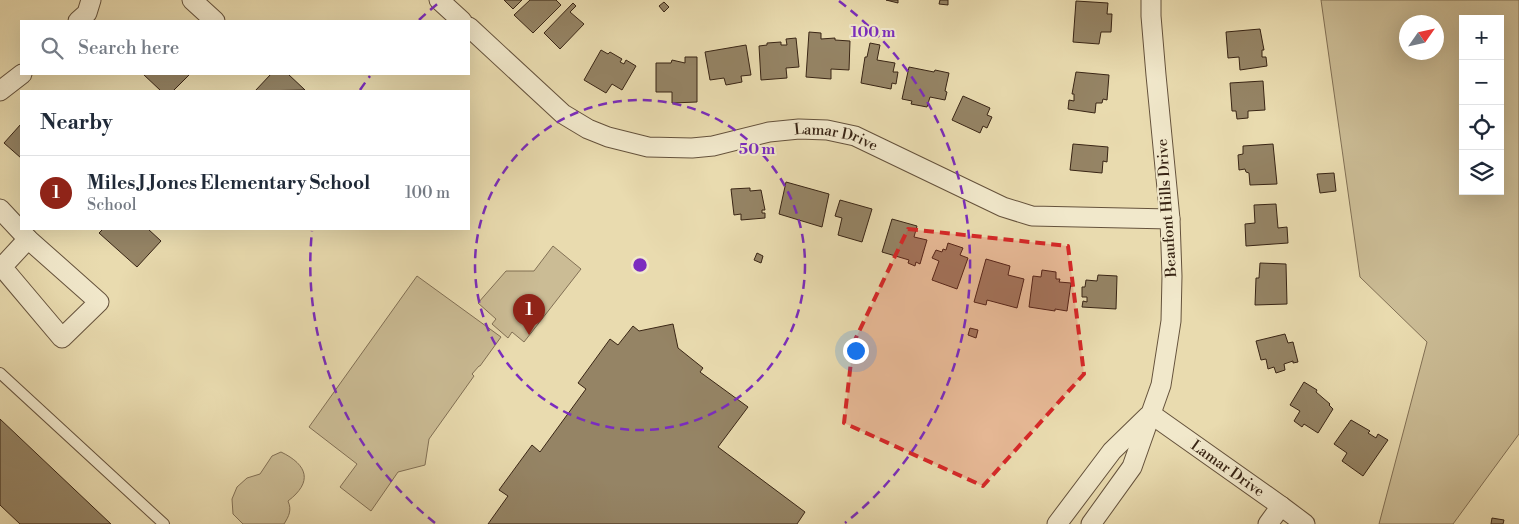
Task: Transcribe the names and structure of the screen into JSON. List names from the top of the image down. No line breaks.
{"streets":{"street":["Lamar Drive","Beaufont Hills Drive"]},"crossings":[["Lamar Drive","Beaufont Hills Drive"]],"north":"top right","page":{"map_buttons":["+","−"],"search":"Search here","heading":"Nearby","list":[{"mark":"1","name":"Miles J Jones Elementary School","note":"School","value":"100 m"}],"pins":"1"},"rings":["100 m","50 m"]}
